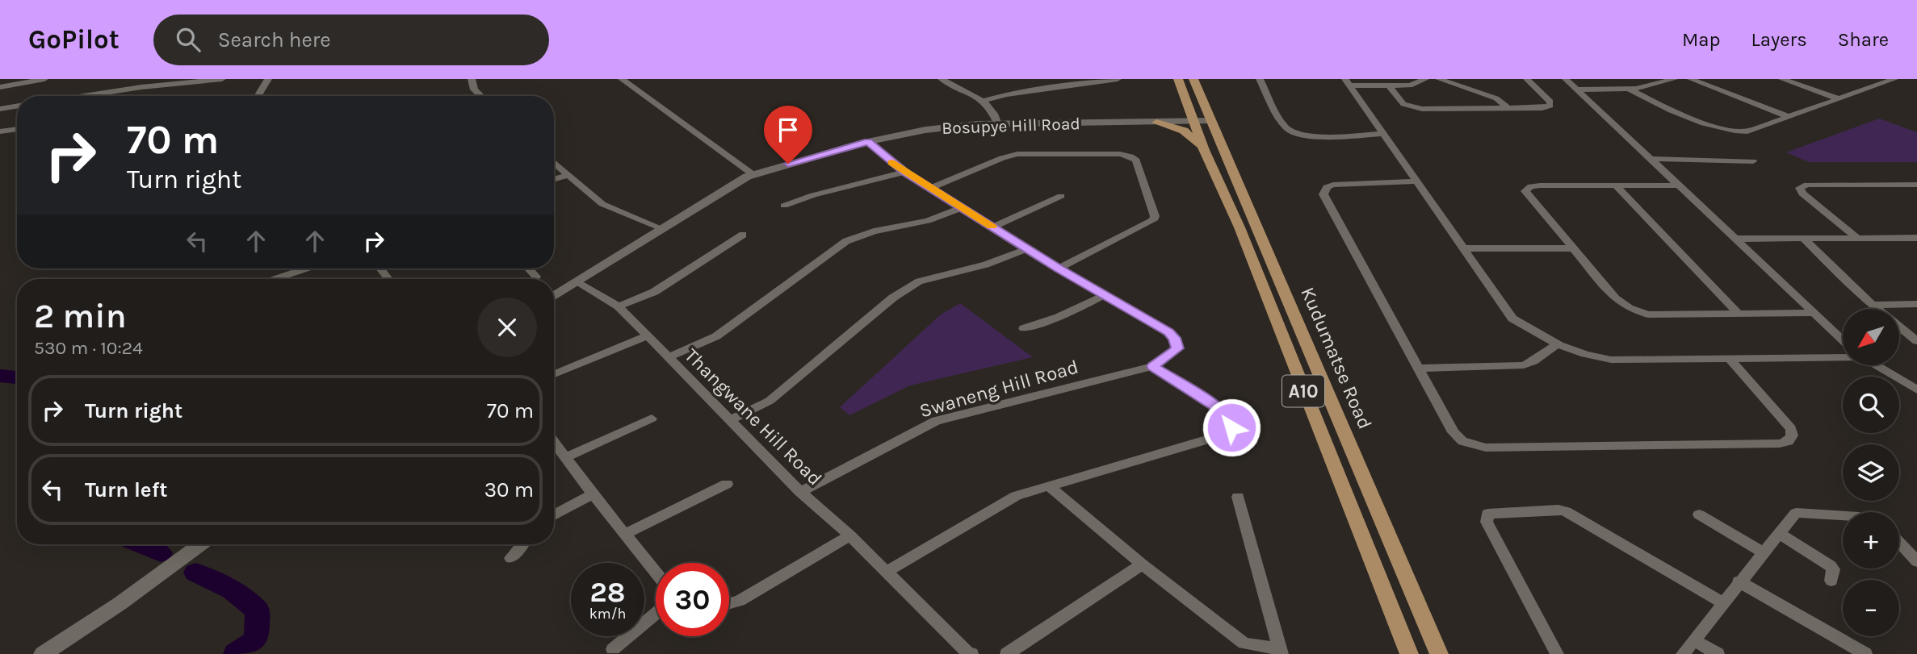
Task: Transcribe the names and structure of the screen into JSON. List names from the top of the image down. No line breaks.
{"streets":{"main road":["Kudumatse Road","A10"],"street":["Bosupye Hill Road","Swaneng Hill Road","Thangwane Hill Road"]},"crossings":[["Bosupye Hill Road","Kudumatse Road"],["Bosupye Hill Road","Thangwane Hill Road"],["Swaneng Hill Road","Thangwane Hill Road"]],"north":"bottom left","page":{"header":"GoPilot","search":"Search here","nav":["Map","Layers","Share"],"turn":["70 m","Turn right"],"heading":["2 min","530 m · 10:24"],"map_buttons":["+","−"],"list":[{"name":"Turn right","value":"70 m"},{"name":"Turn left","value":"30 m"}],"speed":"28 km/h","limit":"30"}}
